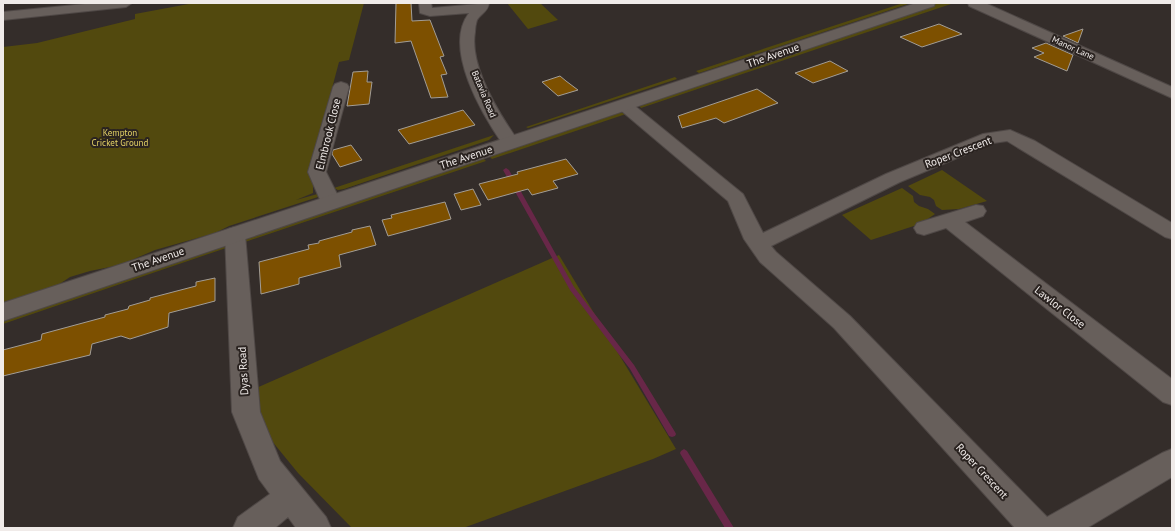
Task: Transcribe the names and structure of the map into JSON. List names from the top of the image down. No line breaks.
{"streets":{"street":["Manor Lane","The Avenue","Batavia Road","Elmbrook Close","Roper Crescent","Lawlor Close","Dyas Road"]},"crossings":[["The Avenue","Batavia Road"],["The Avenue","Elmbrook Close"],["The Avenue","Roper Crescent"],["The Avenue","Dyas Road"]],"parks":["Kempton Cricket Ground"]}
